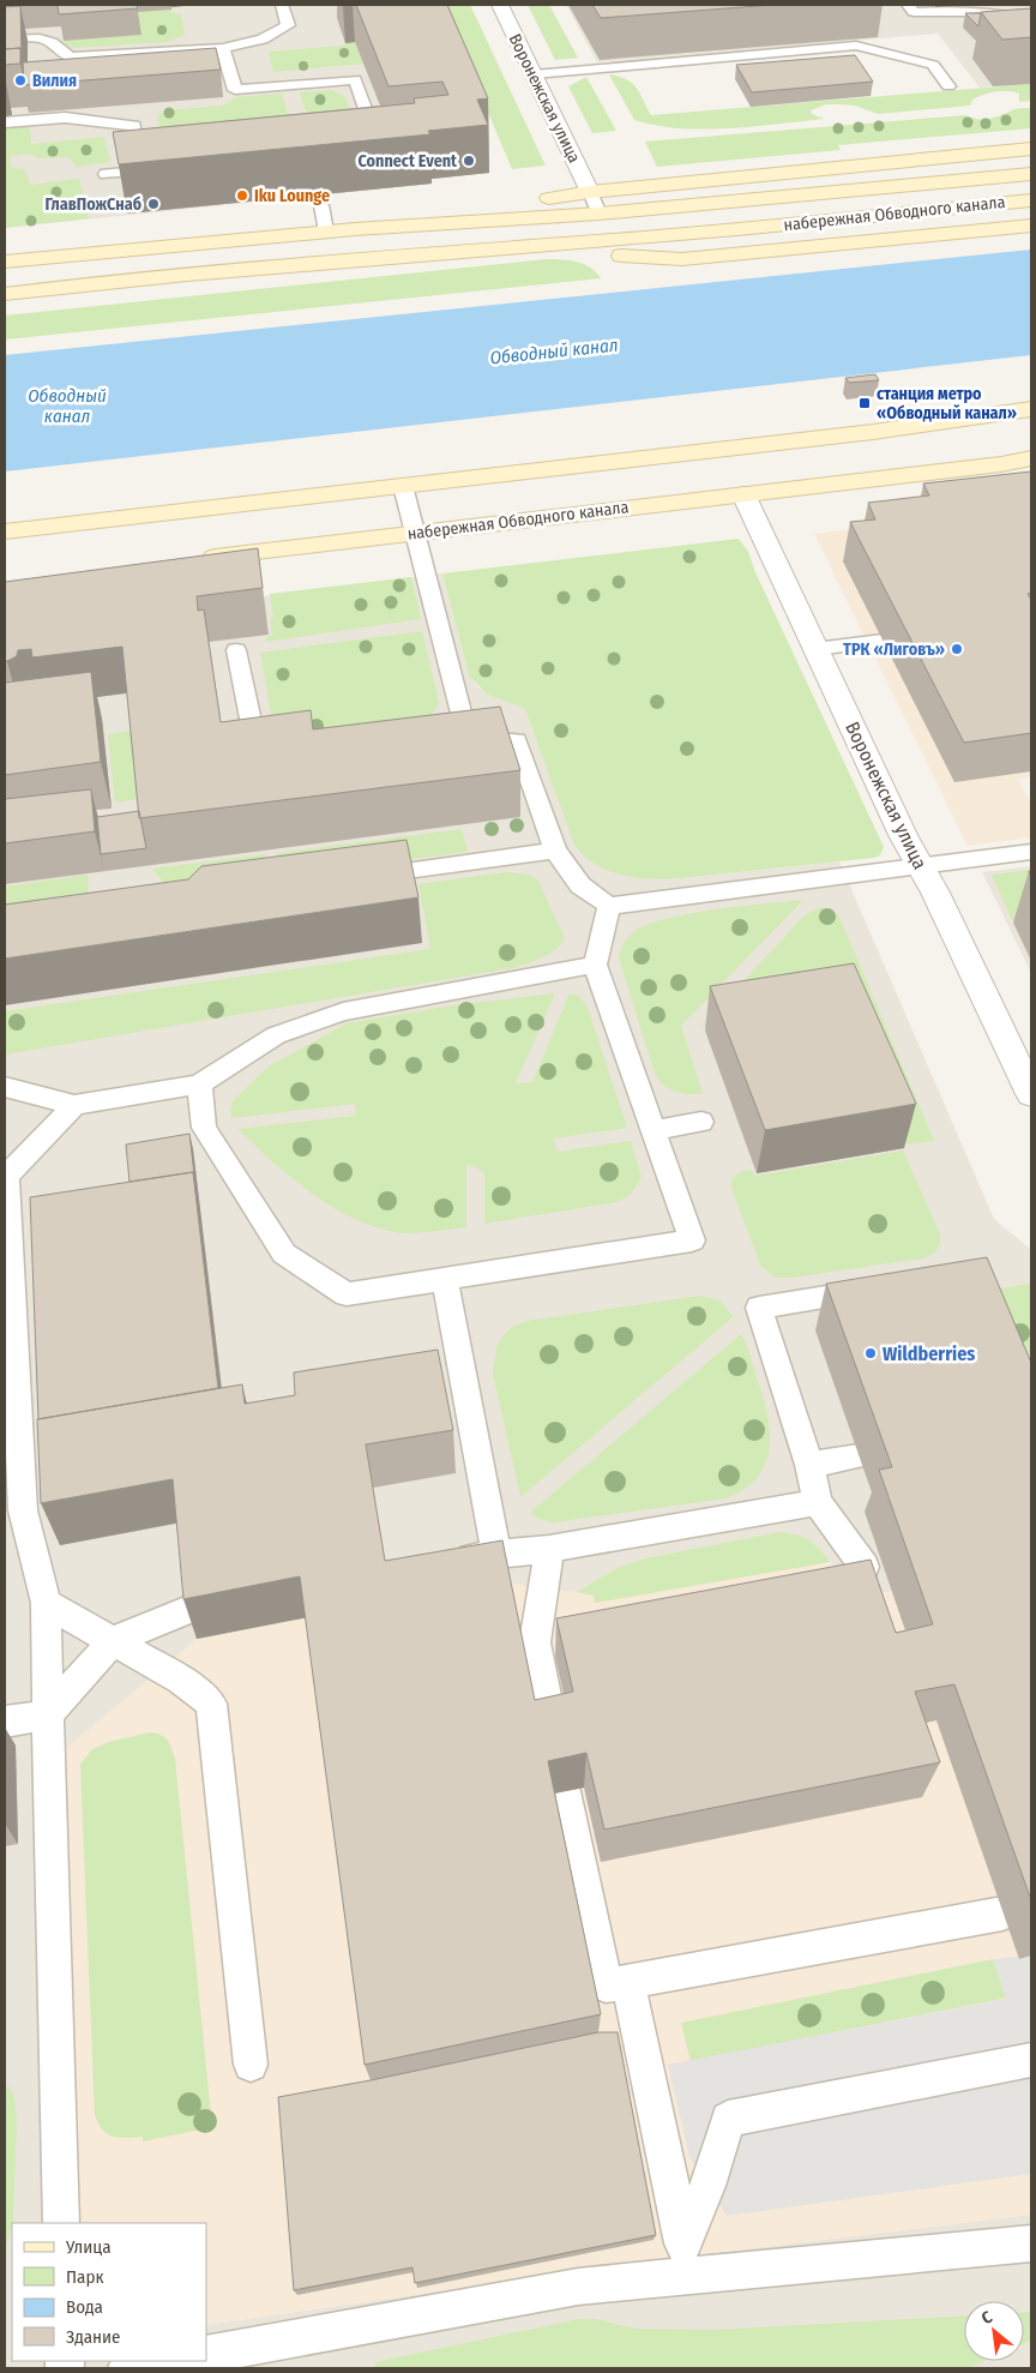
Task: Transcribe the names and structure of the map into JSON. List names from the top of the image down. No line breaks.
{"streets":{"main road":["набережная Обводного канала"],"street":["Воронежская улица"]},"crossings":[["Воронежская улица","набережная Обводного канала"]],"water":["Обводный канал"],"places":{"other":["Вилия","Connect Event","Iku Lounge","ГлавПожСнаб","ТРК «Лиговъ»","Wildberries"],"transit":["станция метро «Обводный канал»"]},"legend":["Улица","Парк","Вода","Здание"],"north":"top left"}
